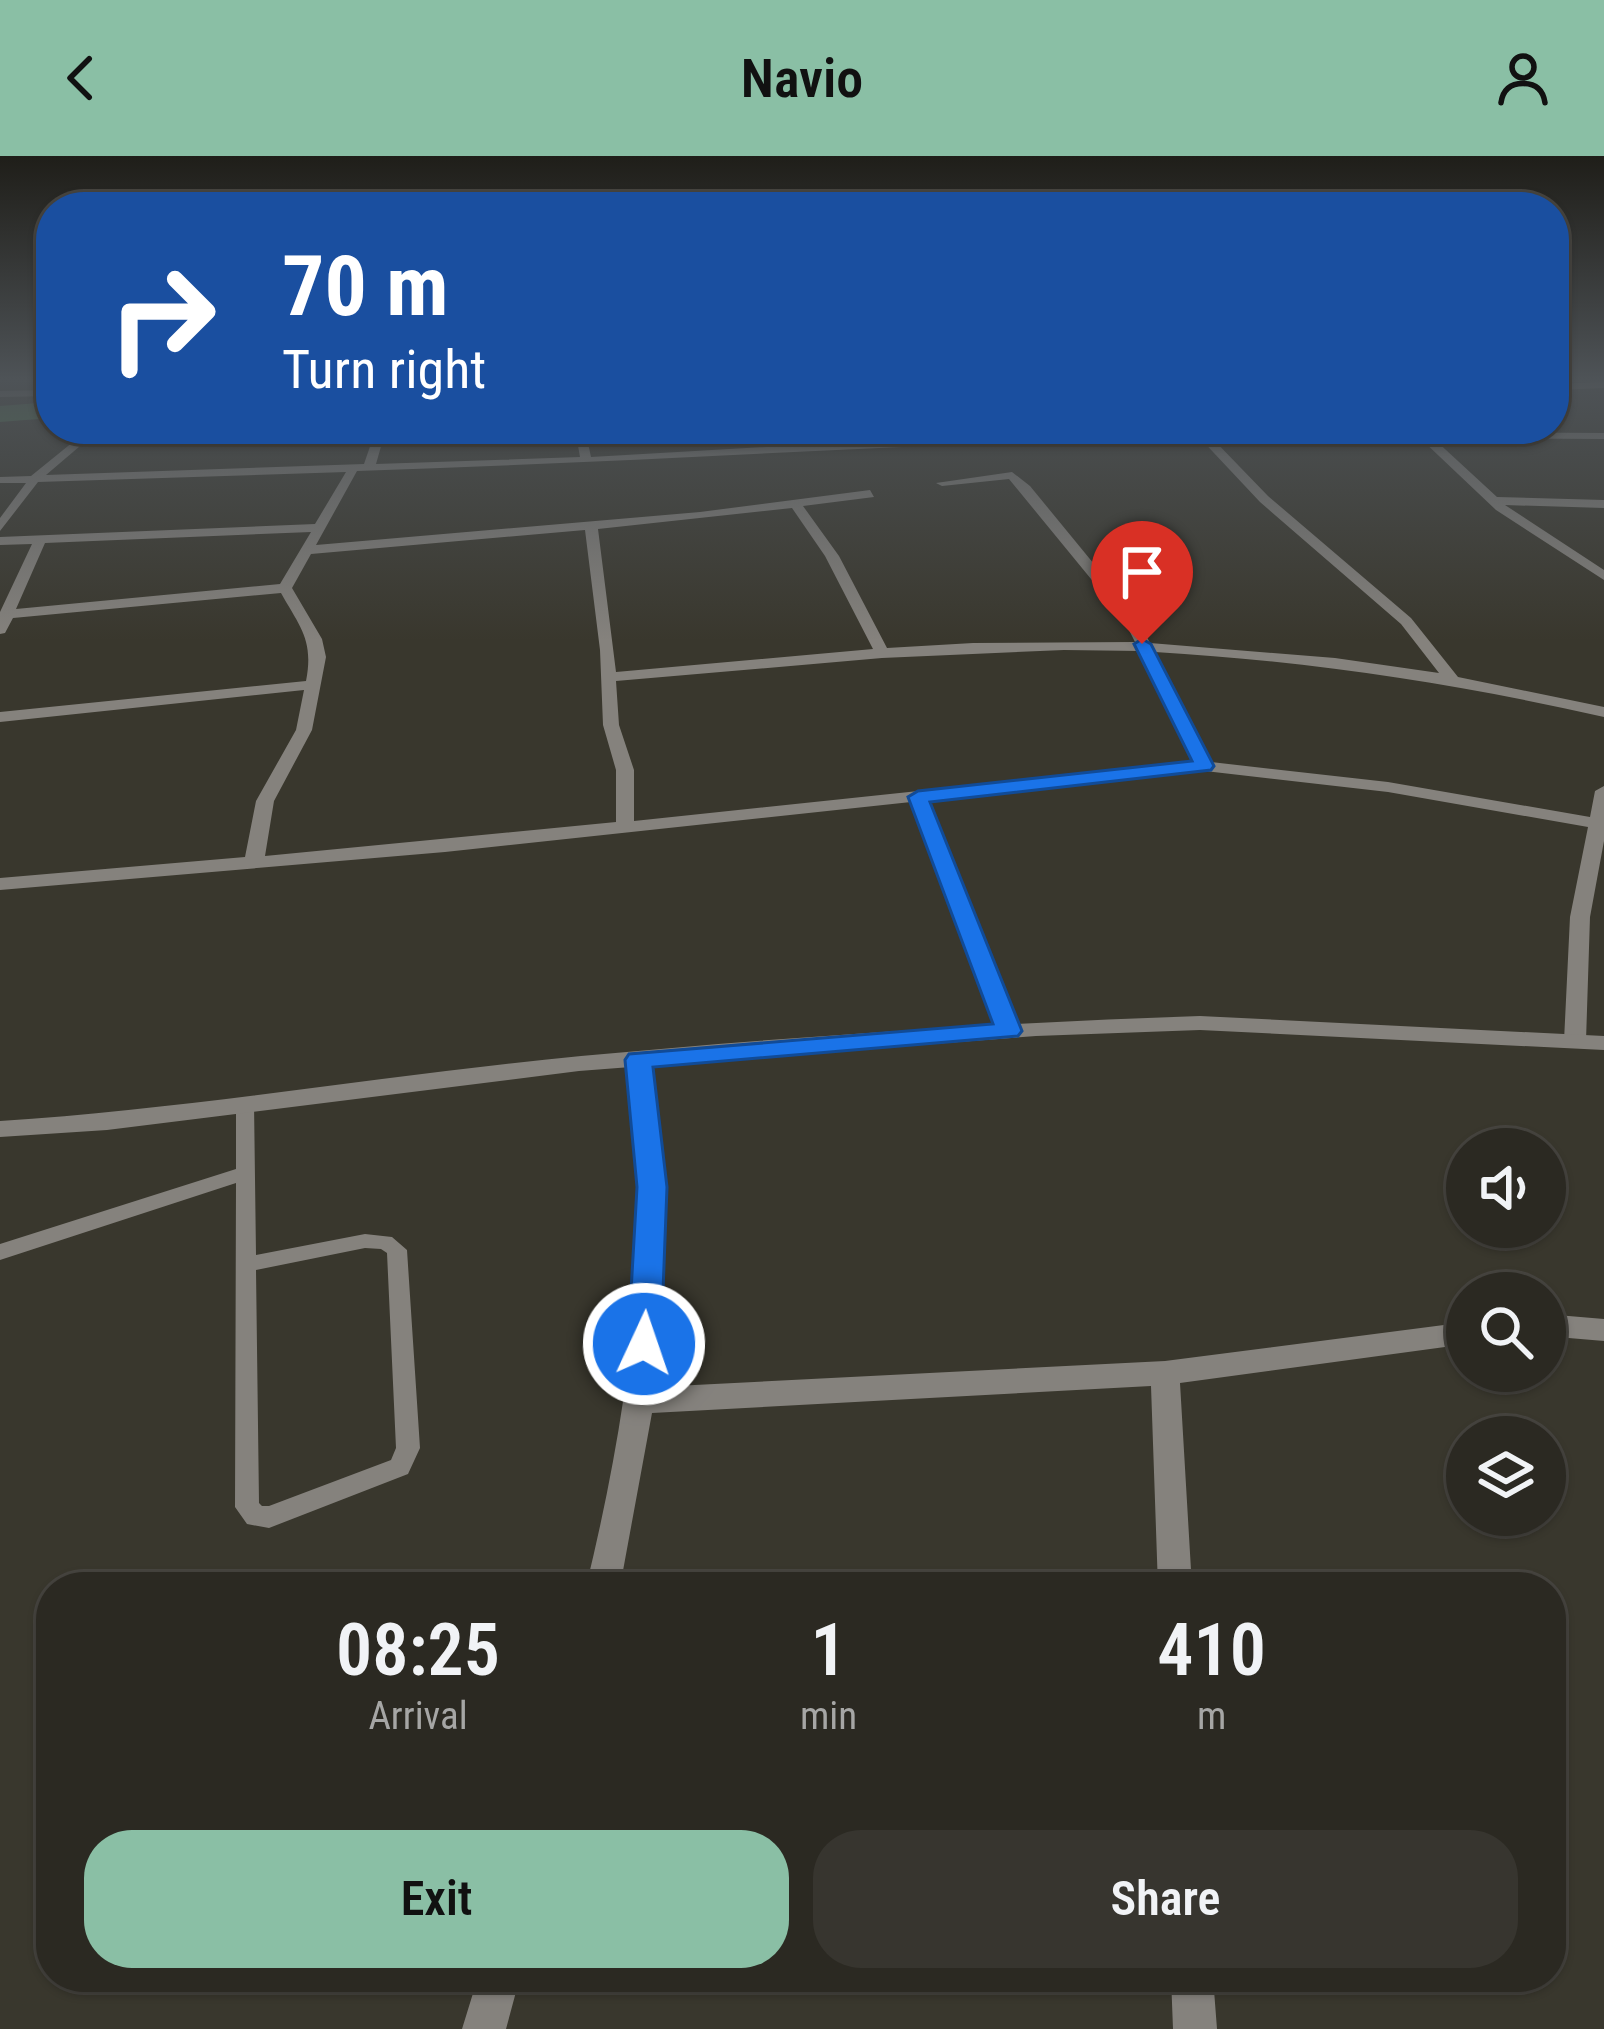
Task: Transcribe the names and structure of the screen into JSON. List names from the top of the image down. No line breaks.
{"page":{"header":"Navio","turn":["70 m","Turn right"],"eta":["08:25","Arrival","1","min","410","m"],"buttons":["Exit","Share"]}}
